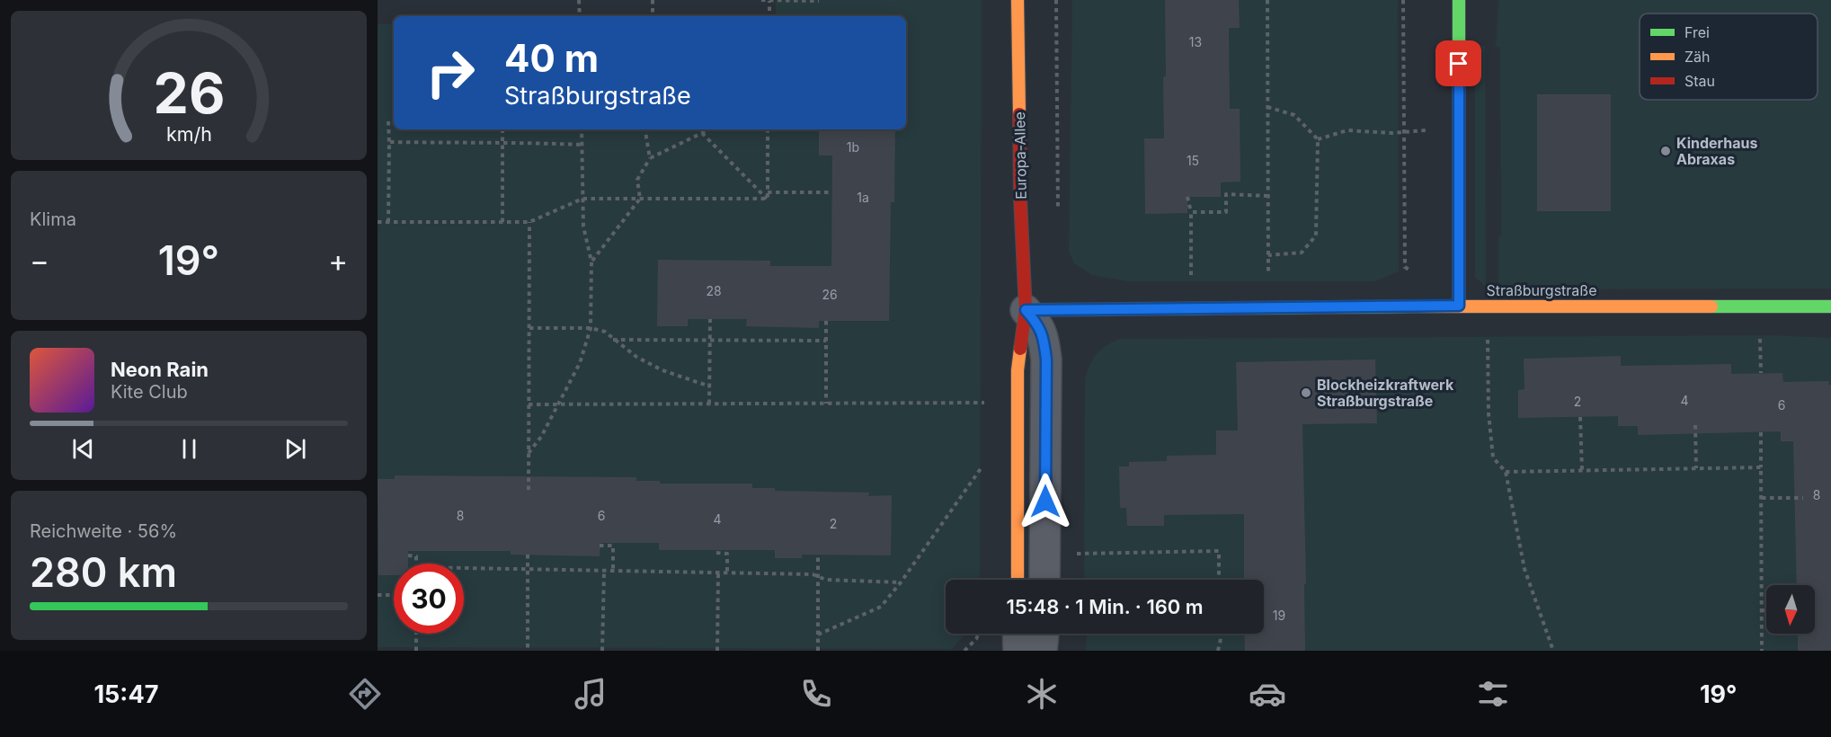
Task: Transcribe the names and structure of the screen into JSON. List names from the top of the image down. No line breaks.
{"streets":{"street":["Europa-Allee","Straßburgstraße"]},"crossings":[["Europa-Allee","Straßburgstraße"]],"places":["Kinderhaus Abraxas","Blockheizkraftwerk Straßburgstraße"],"house_numbers":["13","1b","15","1a","28","26","4","2","6","8","8","6","4","2","19"],"legend":["Frei","Zäh","Stau"],"north":"bottom","page":{"turn":["40 m","Straßburgstraße"],"tile":["Klima",["Reichweite · 56%","280 km"]],"heat":["−","19°","+"],"song":["Neon Rain","Kite Club"],"limit":"30","trip":"15:48 · 1 Min. · 160 m","tabs":["15:47","19°"],"gauge":["26","km/h"]}}
